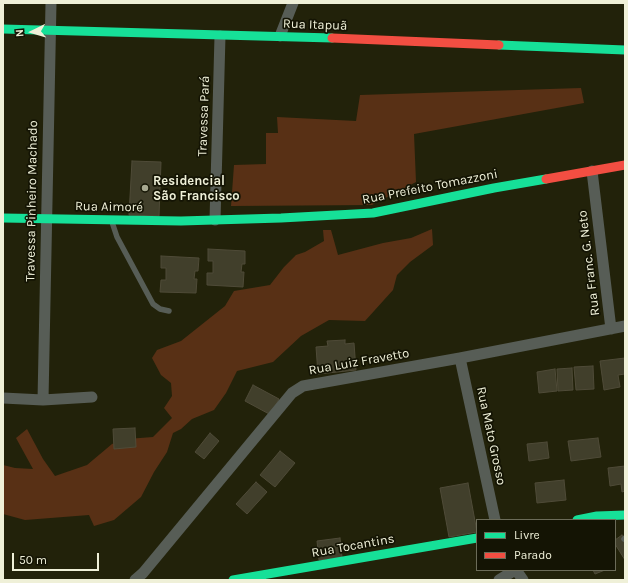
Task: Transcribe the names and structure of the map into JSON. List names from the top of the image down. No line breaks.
{"streets":{"street":["Rua Itapuã","Travessa Pará","Rua Prefeito Tomazzoni","Travessa Pinheiro Machado","Rua Aimoré","Rua Franc. G. Neto","Rua Luiz Fravetto","Rua Mato Grosso","Rua Tocantins"]},"crossings":[["Rua Itapuã","Travessa Pará"],["Rua Itapuã","Travessa Pinheiro Machado"],["Travessa Pará","Rua Prefeito Tomazzoni"],["Travessa Pará","Rua Aimoré"],["Rua Prefeito Tomazzoni","Rua Aimoré"],["Rua Prefeito Tomazzoni","Rua Franc. G. Neto"],["Travessa Pinheiro Machado","Rua Aimoré"],["Rua Franc. G. Neto","Rua Luiz Fravetto"],["Rua Luiz Fravetto","Rua Mato Grosso"]],"places":["Residencial São Francisco"],"legend":["Livre","Parado"],"scale_bar":"50 m","north":"left"}
